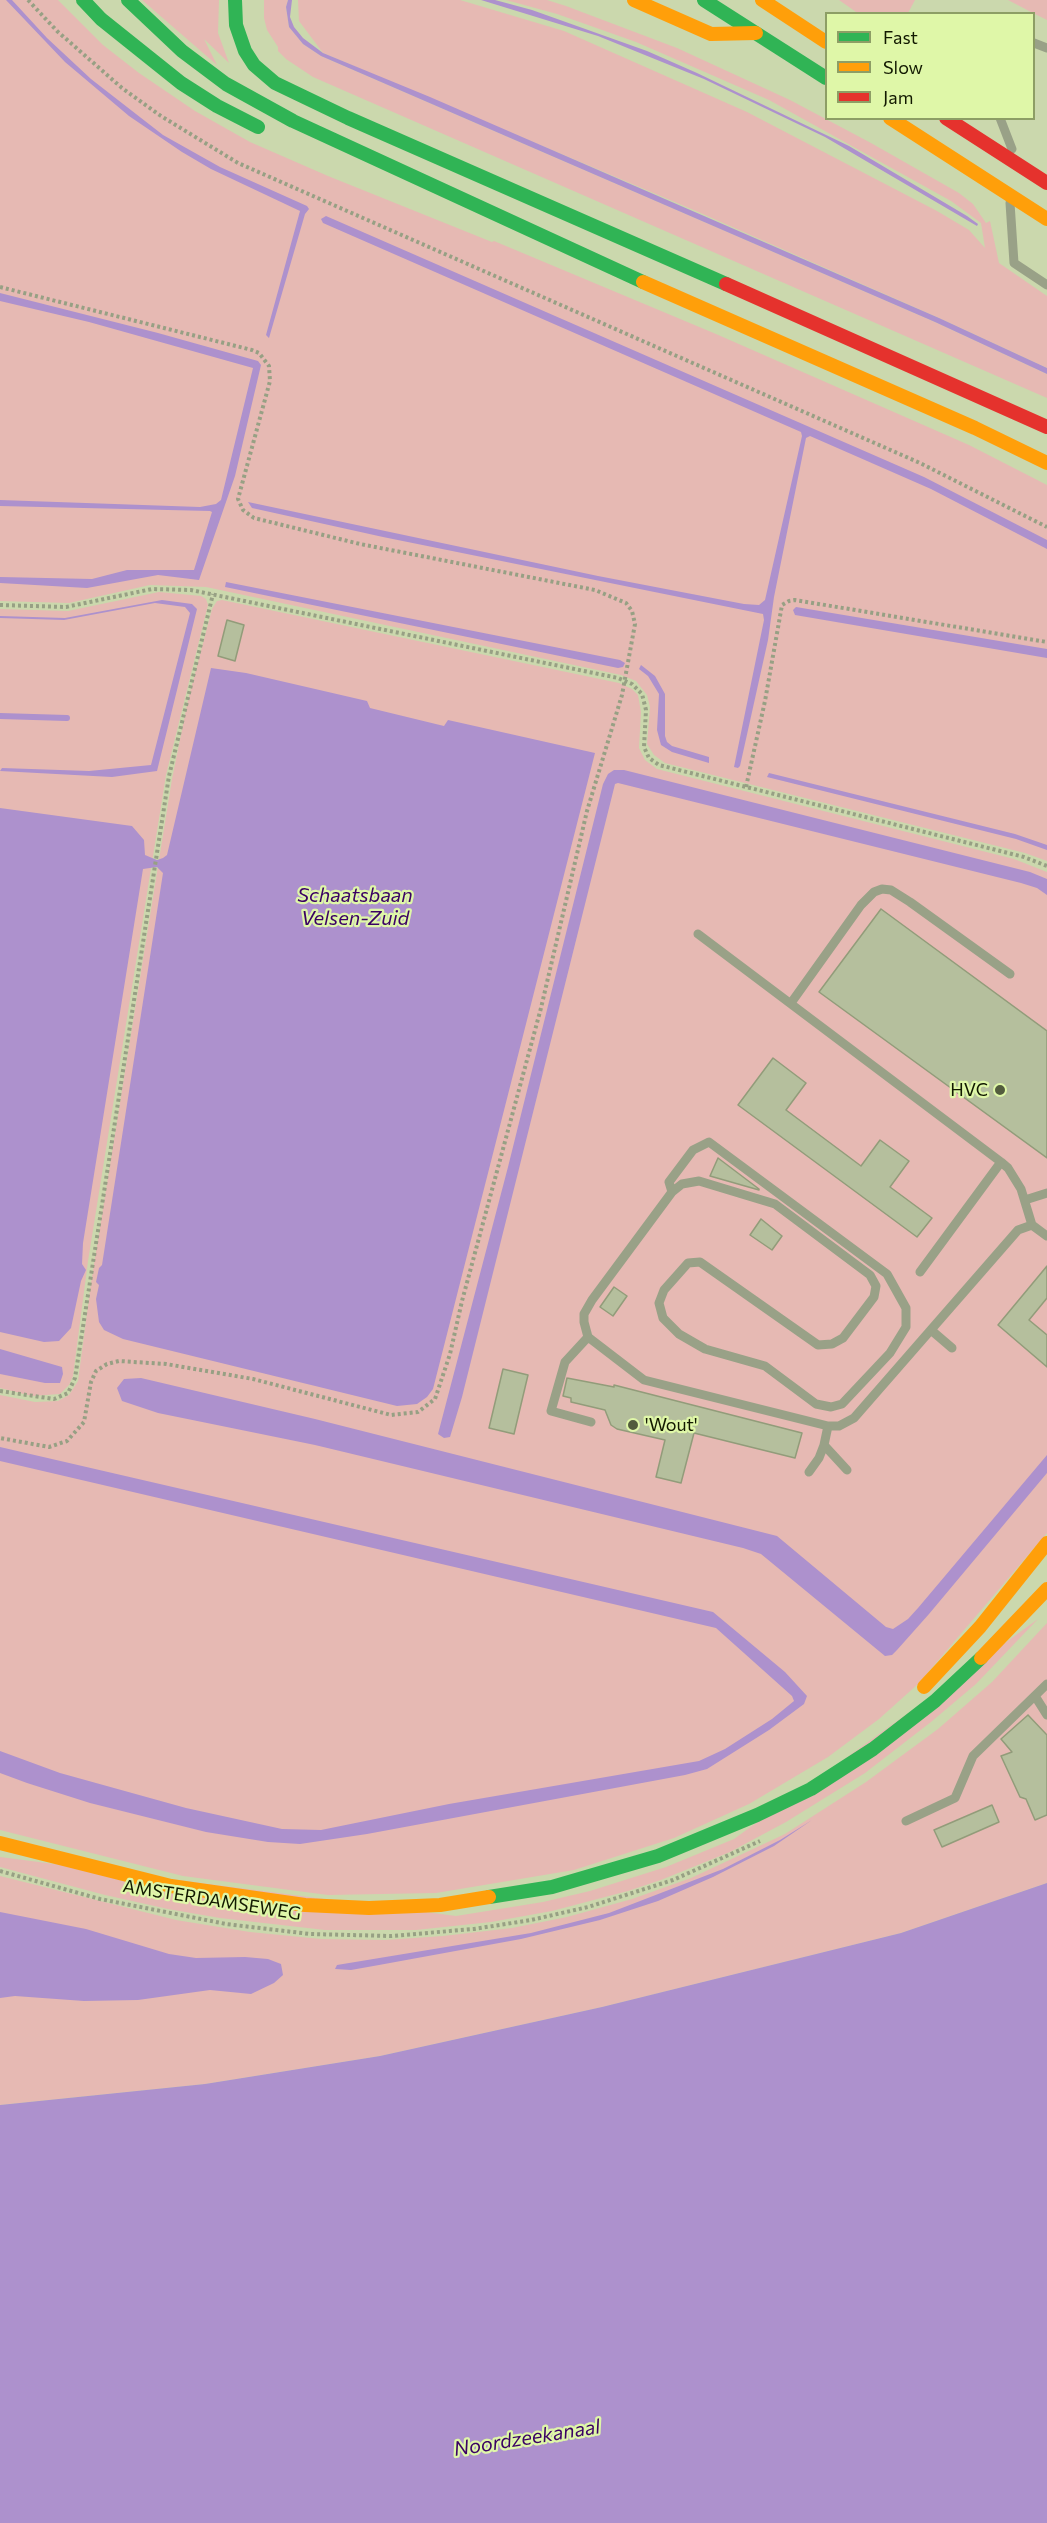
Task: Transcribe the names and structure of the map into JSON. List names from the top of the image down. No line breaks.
{"streets":{"main road":["AMSTERDAMSEWEG"]},"water":["Schaatsbaan Velsen-Zuid","Noordzeekanaal"],"places":["HVC","'Wout'"],"legend":["Fast","Slow","Jam"]}
